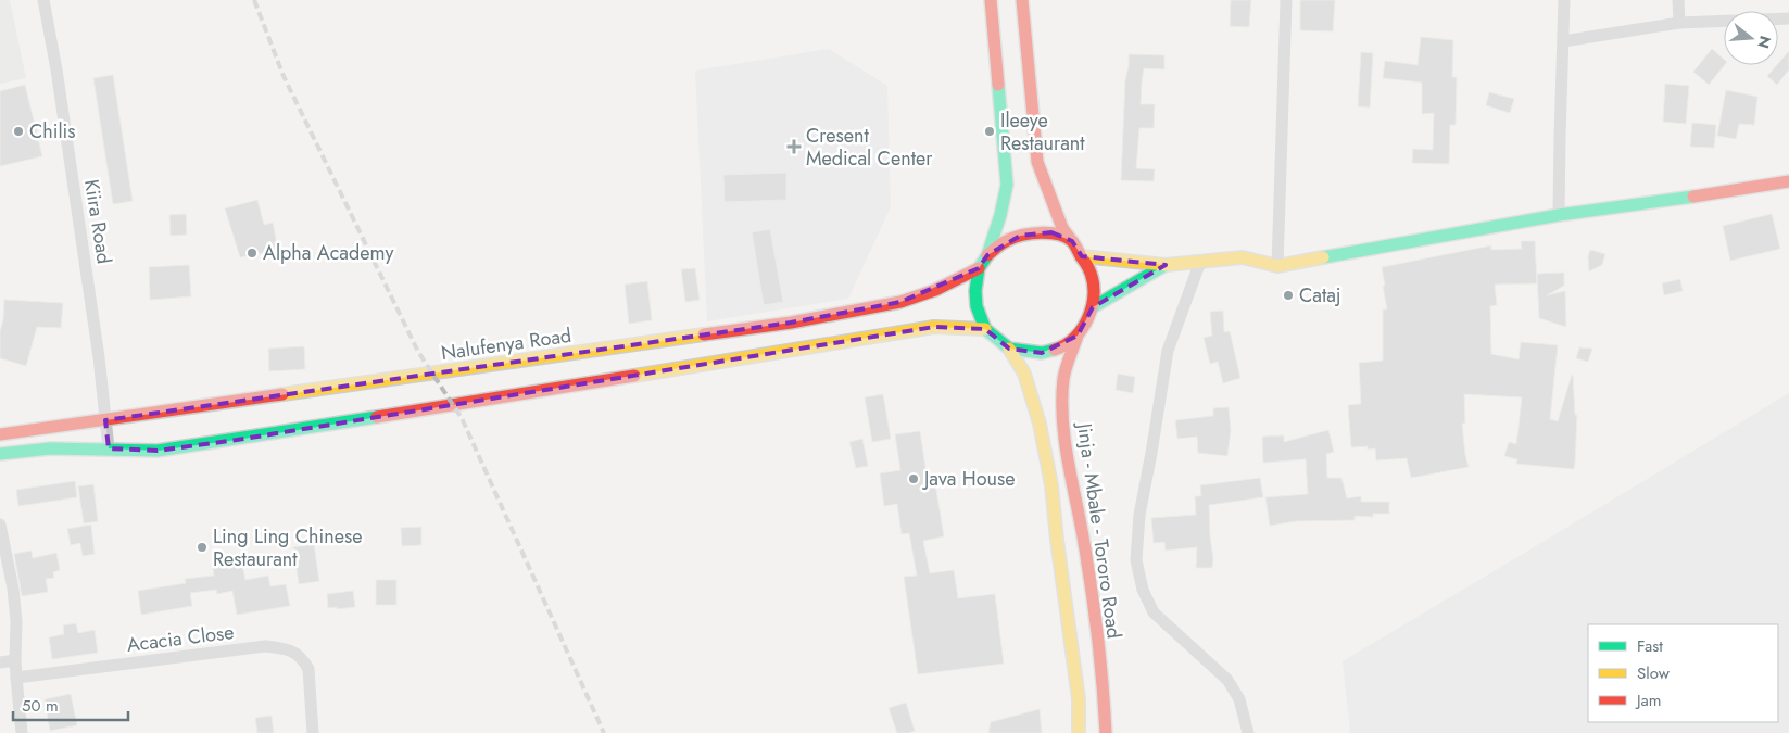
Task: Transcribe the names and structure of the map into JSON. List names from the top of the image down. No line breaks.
{"streets":{"main road":["Nalufenya Road","Jinja - Mbale - Tororo Road"],"street":["Kiira Road","Acacia Close"]},"crossings":[["Kiira Road","Nalufenya Road"],["Nalufenya Road","Jinja - Mbale - Tororo Road"]],"places":{"other":["Chilis","Ileeye Restaurant","Alpha Academy","Cataj","Java House","Ling Ling Chinese Restaurant"],"health":["Cresent Medical Center"]},"legend":["Fast","Slow","Jam"],"scale_bar":"50 m","north":"right"}
